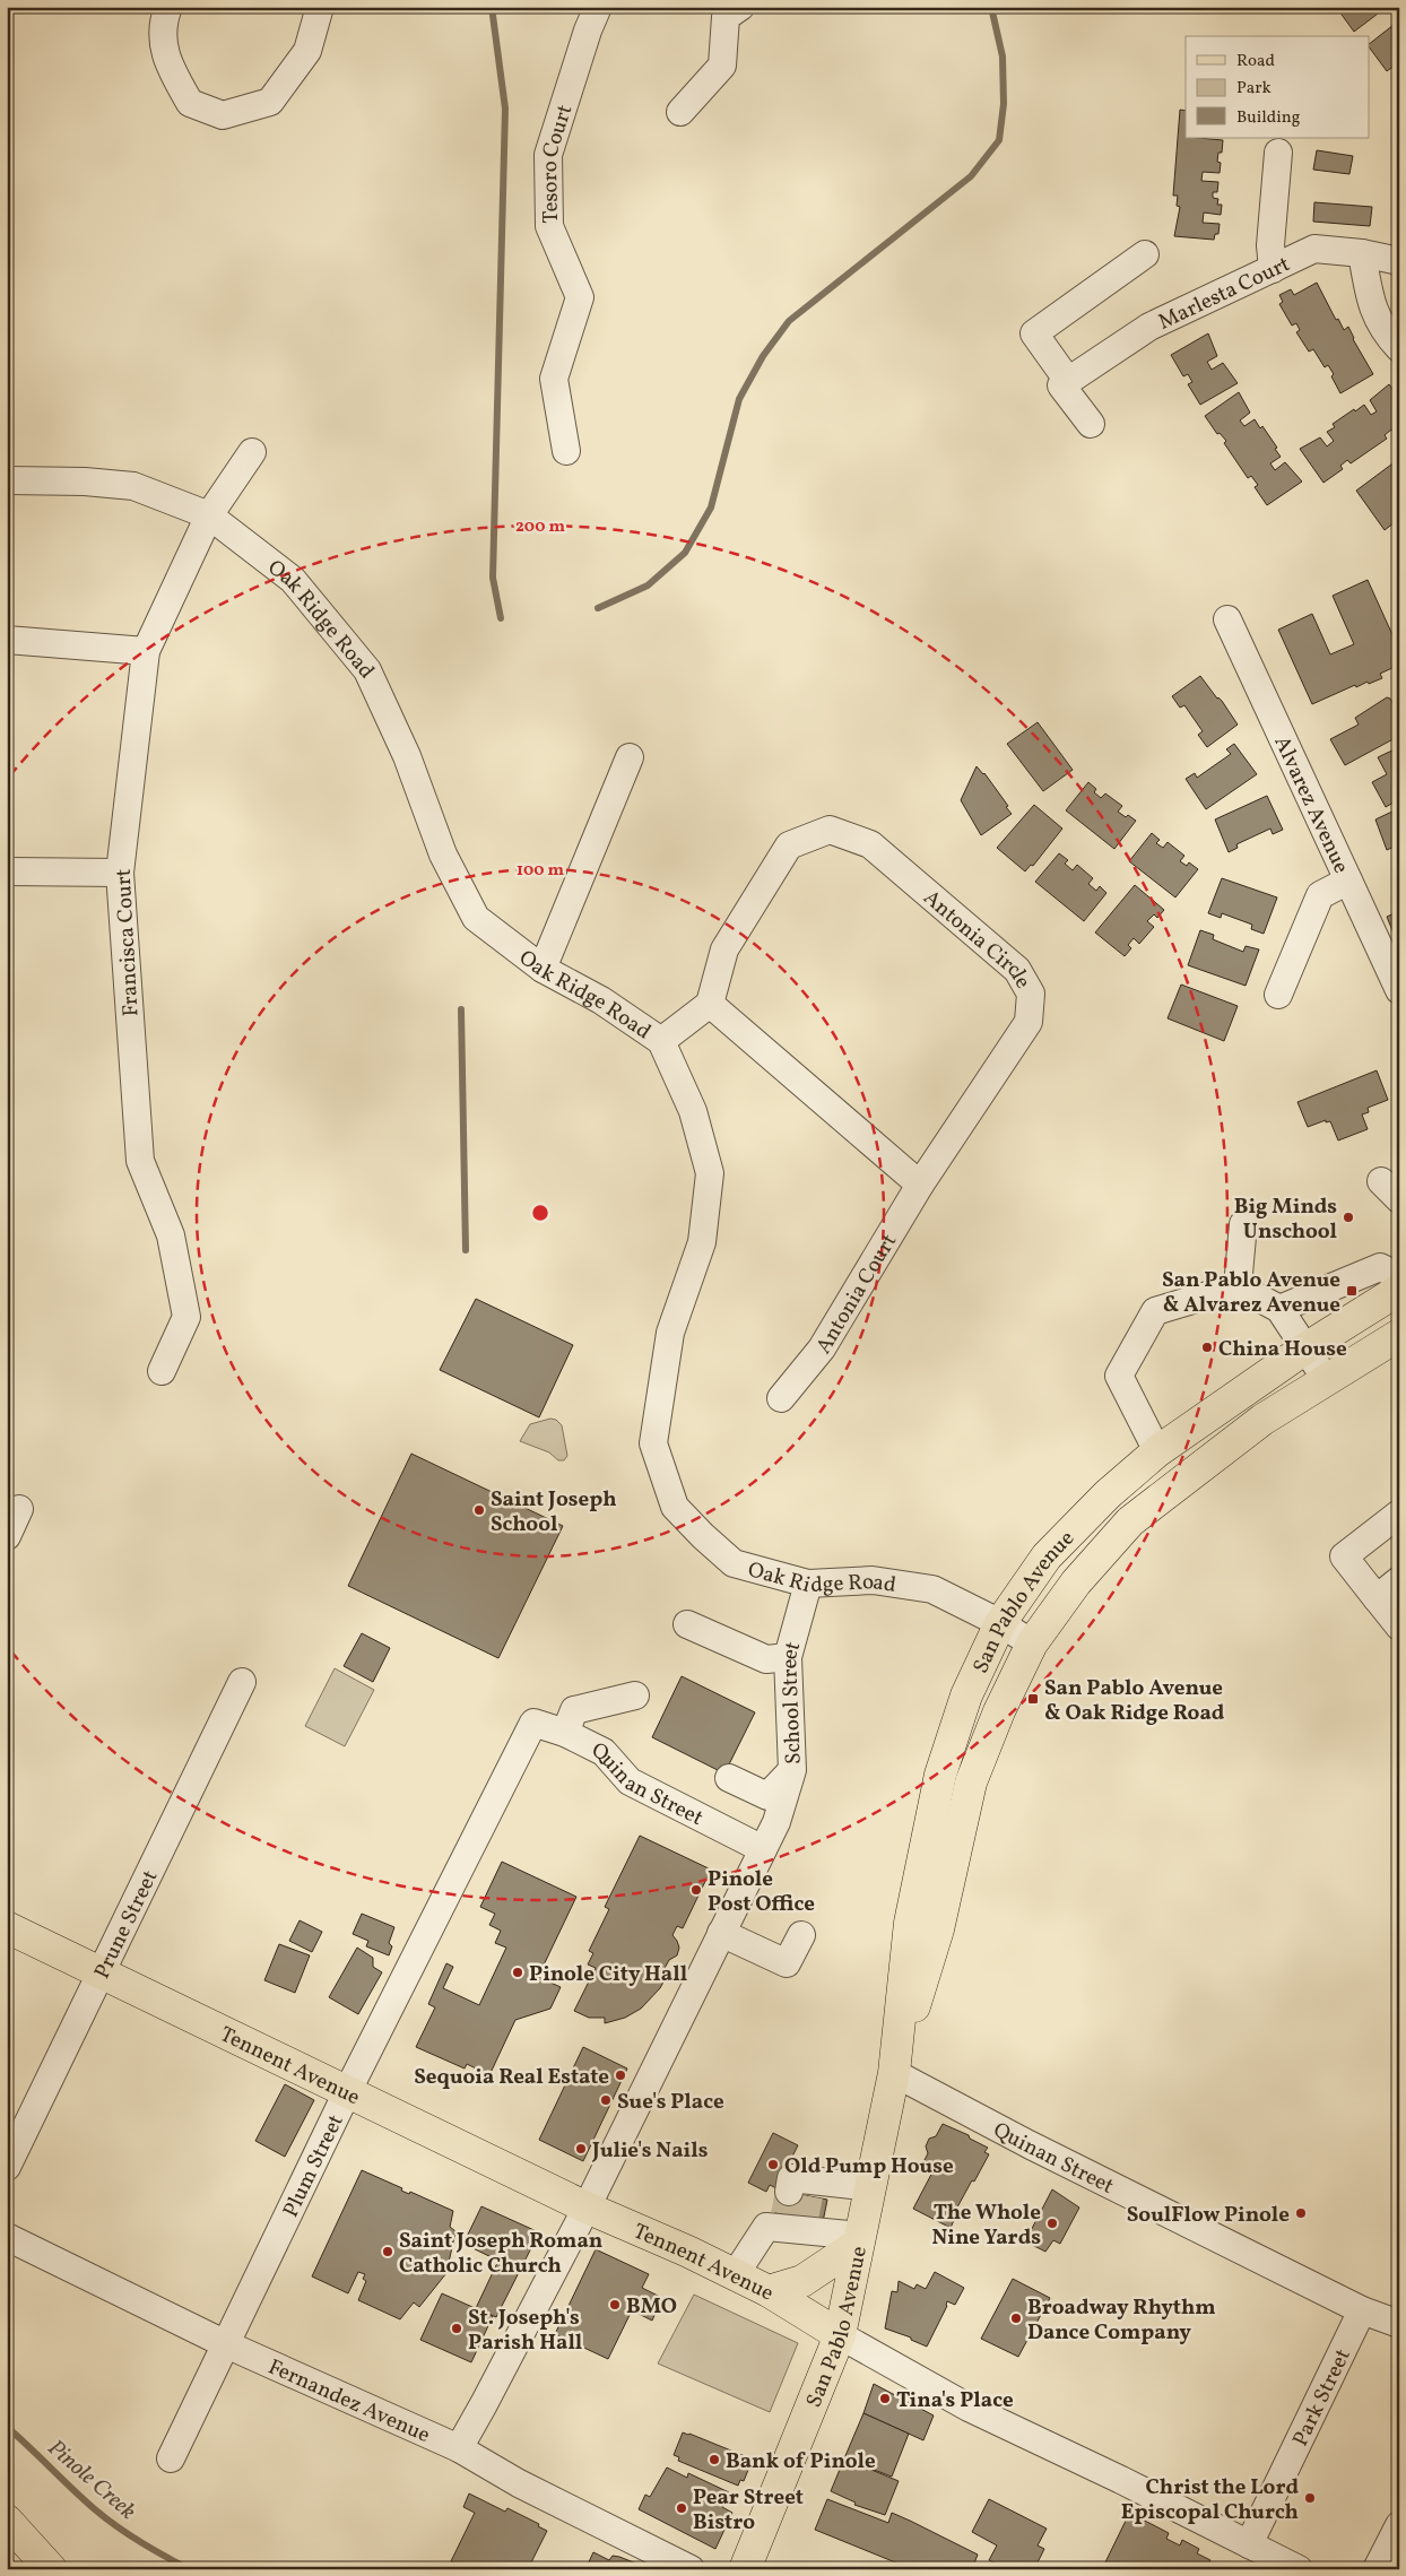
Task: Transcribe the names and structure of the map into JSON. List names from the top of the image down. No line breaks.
{"streets":{"main road":["San Pablo Avenue","Tennent Avenue"],"street":["Tesoro Court","Marlesta Court","Oak Ridge Road","Alvarez Avenue","Antonia Circle","Francisca Court","Antonia Court","School Street","Quinan Street","Prune Street","Plum Street","Park Street","Fernandez Avenue"]},"crossings":[["Oak Ridge Road","Francisca Court"],["Oak Ridge Road","San Pablo Avenue"],["Oak Ridge Road","School Street"],["Antonia Circle","Antonia Court"],["San Pablo Avenue","Quinan Street"],["San Pablo Avenue","Tennent Avenue"],["School Street","Quinan Street"],["School Street","Tennent Avenue"],["School Street","Fernandez Avenue"],["Quinan Street","Plum Street"],["Quinan Street","Park Street"],["Prune Street","Tennent Avenue"],["Tennent Avenue","Plum Street"],["Tennent Avenue","Park Street"],["Plum Street","Fernandez Avenue"]],"water":["Pinole Creek"],"places":{"other":["Big Minds Unschool","China House","Saint Joseph School","Pinole Post Office","Pinole City Hall","Sequoia Real Estate","Sue's Place","Julie's Nails","Old Pump House","SoulFlow Pinole","The Whole Nine Yards","Saint Joseph Roman Catholic Church","BMO","Broadway Rhythm Dance Company","St. Joseph's Parish Hall","Tina's Place","Bank of Pinole","Christ the Lord Episcopal Church","Pear Street Bistro"],"transit":["San Pablo Avenue & Alvarez Avenue","San Pablo Avenue & Oak Ridge Road"]},"legend":["Road","Park","Building"],"rings":["200 m","100 m"]}
